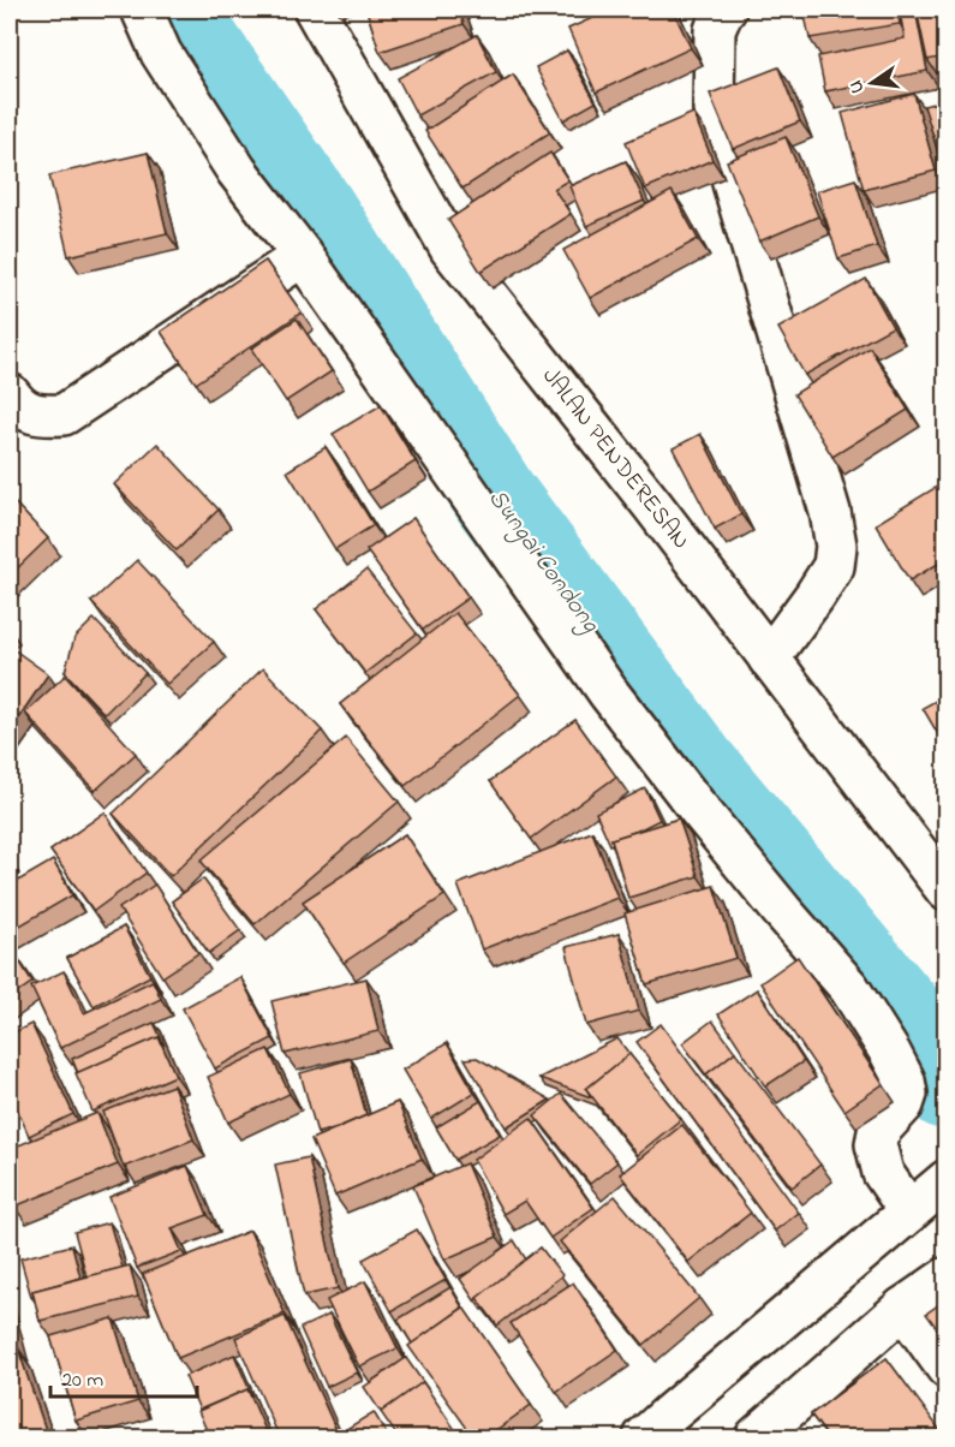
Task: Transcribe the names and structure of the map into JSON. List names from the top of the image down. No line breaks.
{"streets":{"main road":["JALAN PENDERESAN"]},"water":["Sungai Condong"],"scale_bar":"20 m","north":"left"}
